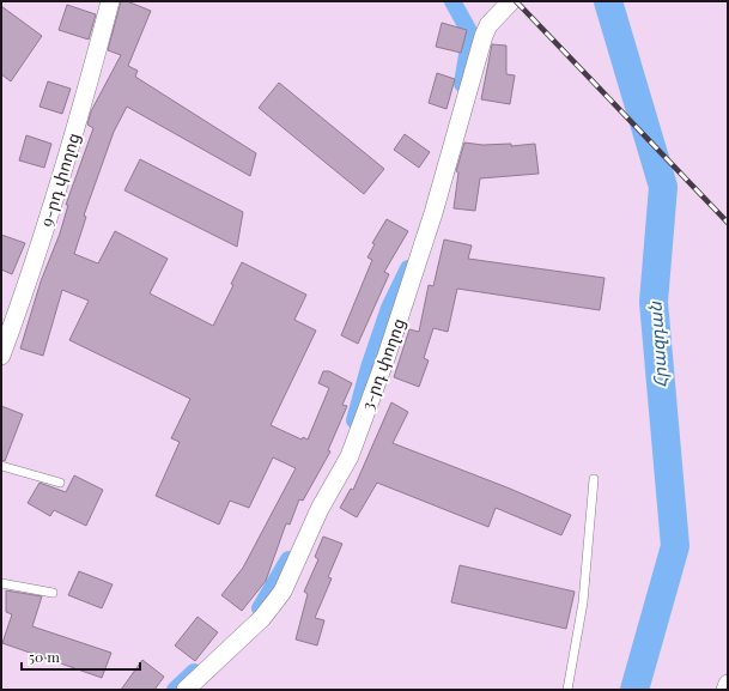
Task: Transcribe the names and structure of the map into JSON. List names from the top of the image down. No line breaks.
{"streets":{"street":["9-րդ փողոց","3-րդ փողոց"]},"water":["Հրազդան"],"scale_bar":"50 m"}
